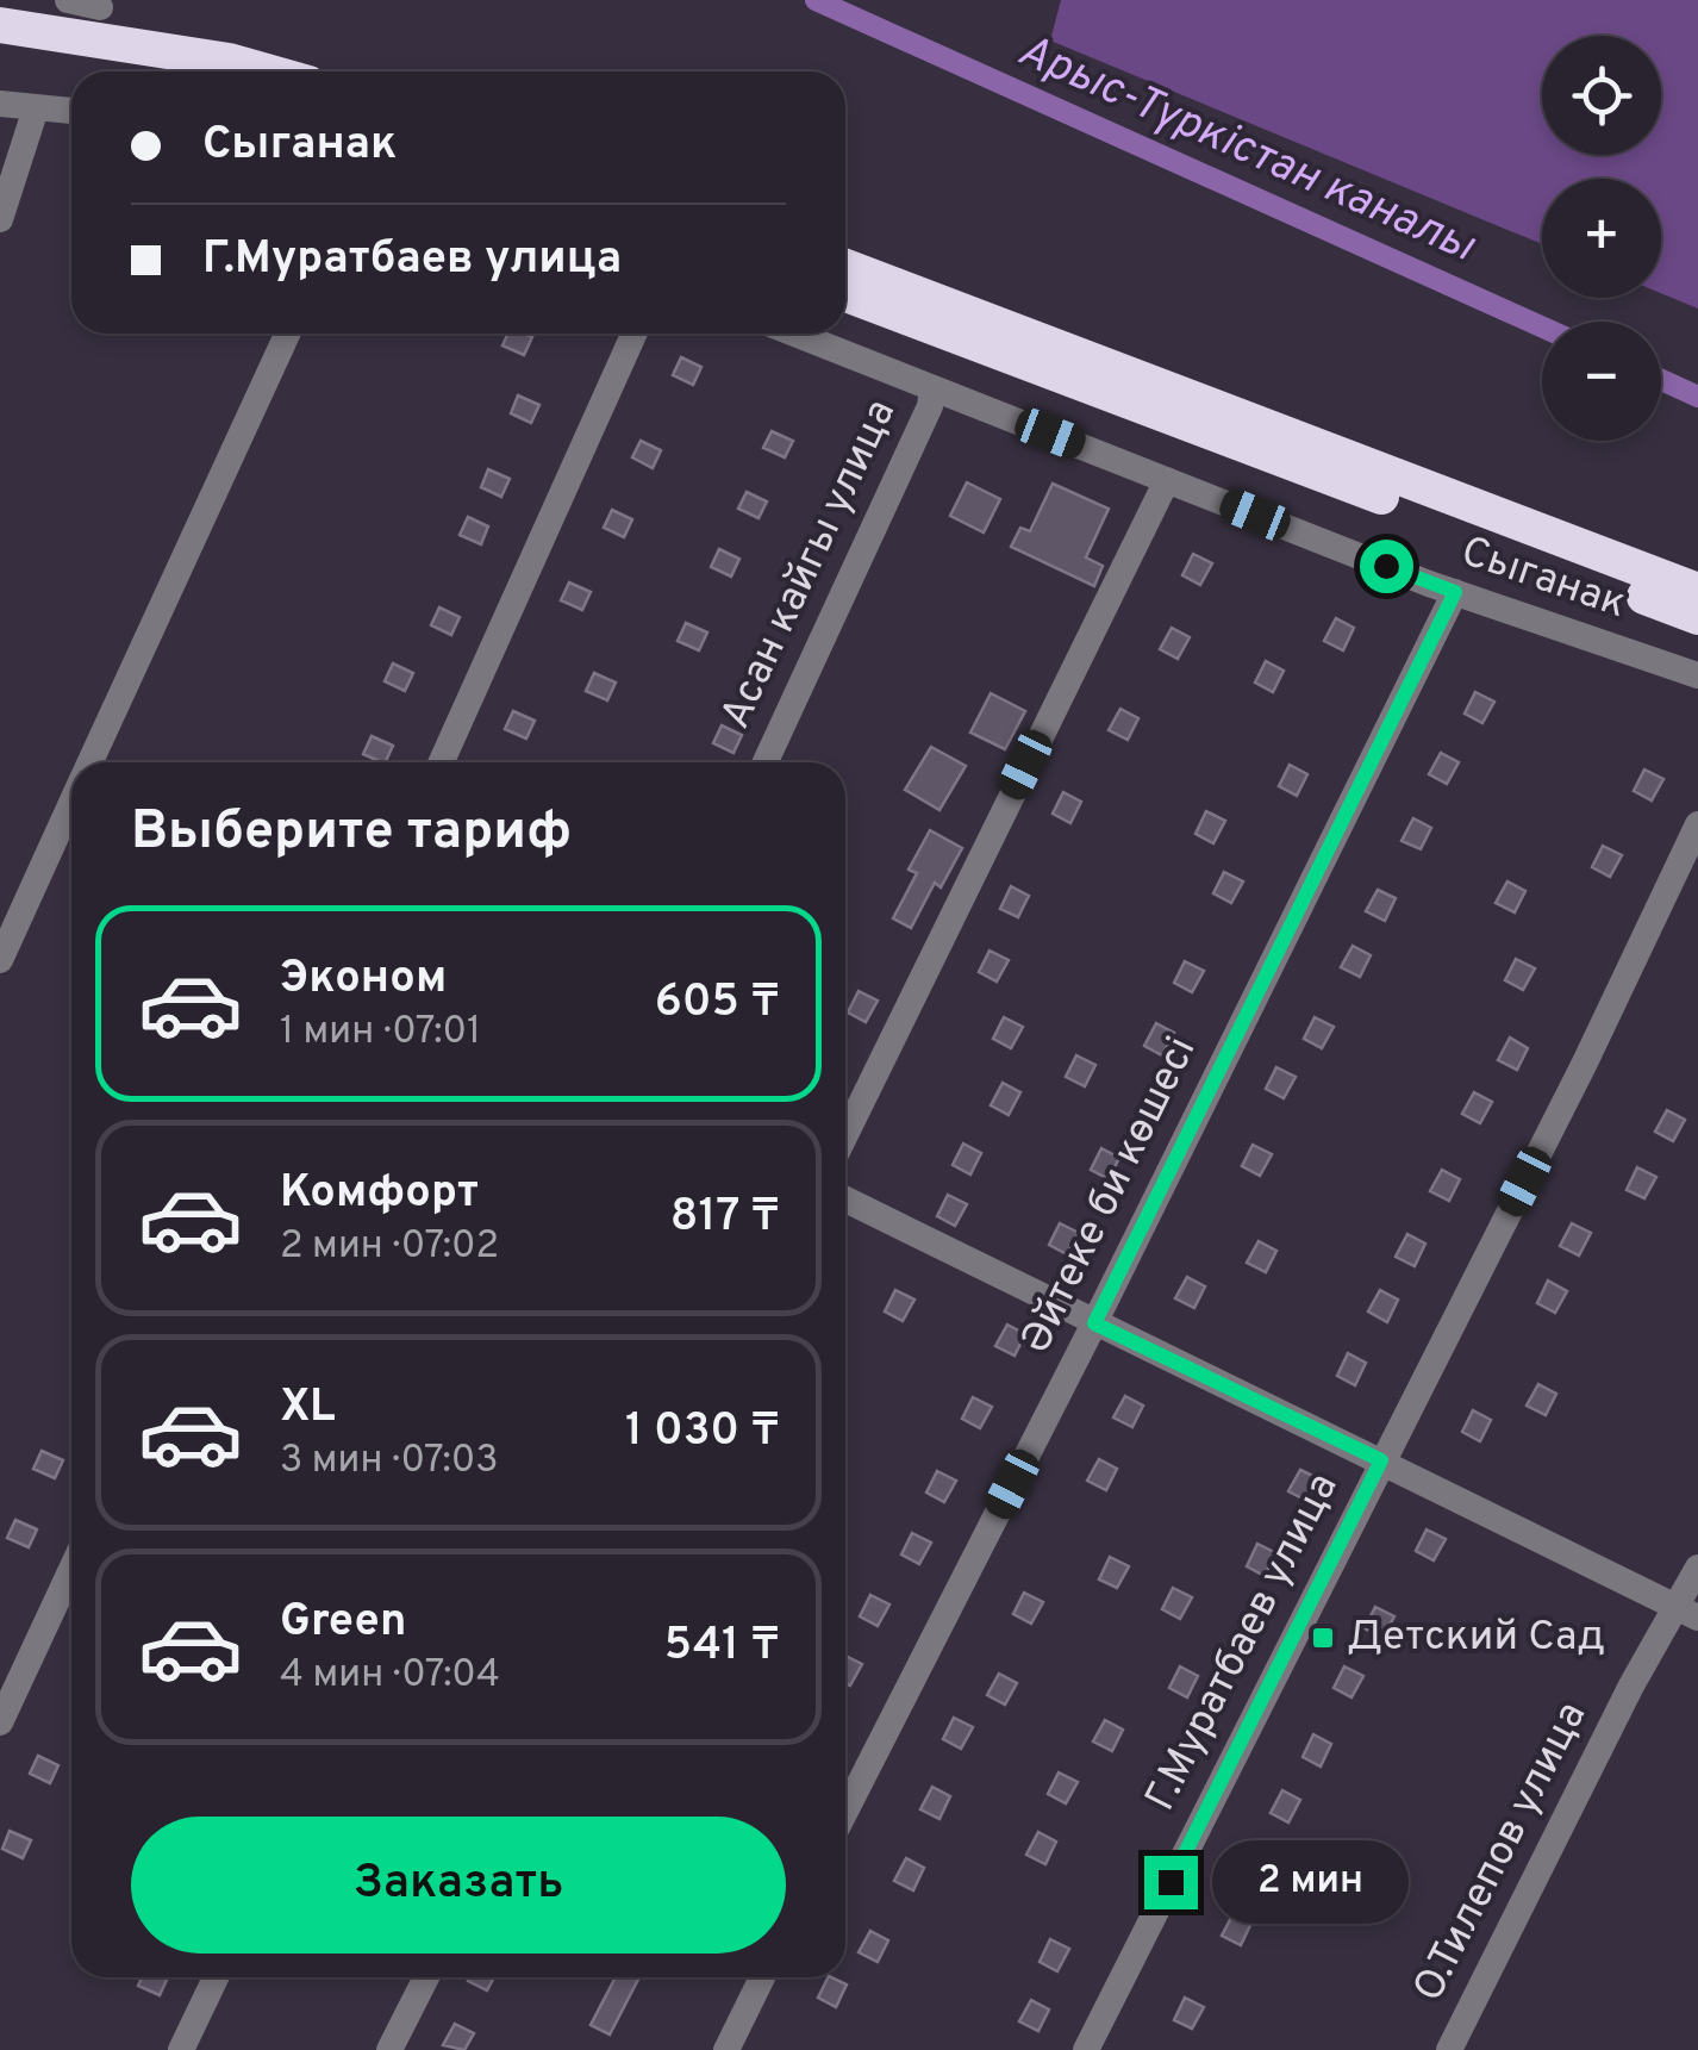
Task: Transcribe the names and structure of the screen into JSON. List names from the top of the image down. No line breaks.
{"streets":{"street":["Асан кайгы улица","Сыганак","Әйтеке би көшесі","Г.Муратбаев улица","О.Тилепов улица"]},"crossings":[["Асан кайгы улица","Сыганак"],["Сыганак","Әйтеке би көшесі"]],"water":["Арыс-Түркістан каналы"],"places":{"transit":["Детский Сад"]},"page":{"map_buttons":["+","−"],"banner":["Сыганак","Г.Муратбаев улица"],"heading":"Выберите тариф","list":[{"name":"Эконом","note":"1 мин · 07:01","value":"605 ₸"},{"name":"Комфорт","note":"2 мин · 07:02","value":"817 ₸"},{"name":"XL","note":"3 мин · 07:03","value":"1 030 ₸"},{"name":"Green","note":"4 мин · 07:04","value":"541 ₸"}],"buttons":"Заказать","bubble":"2 мин"}}
